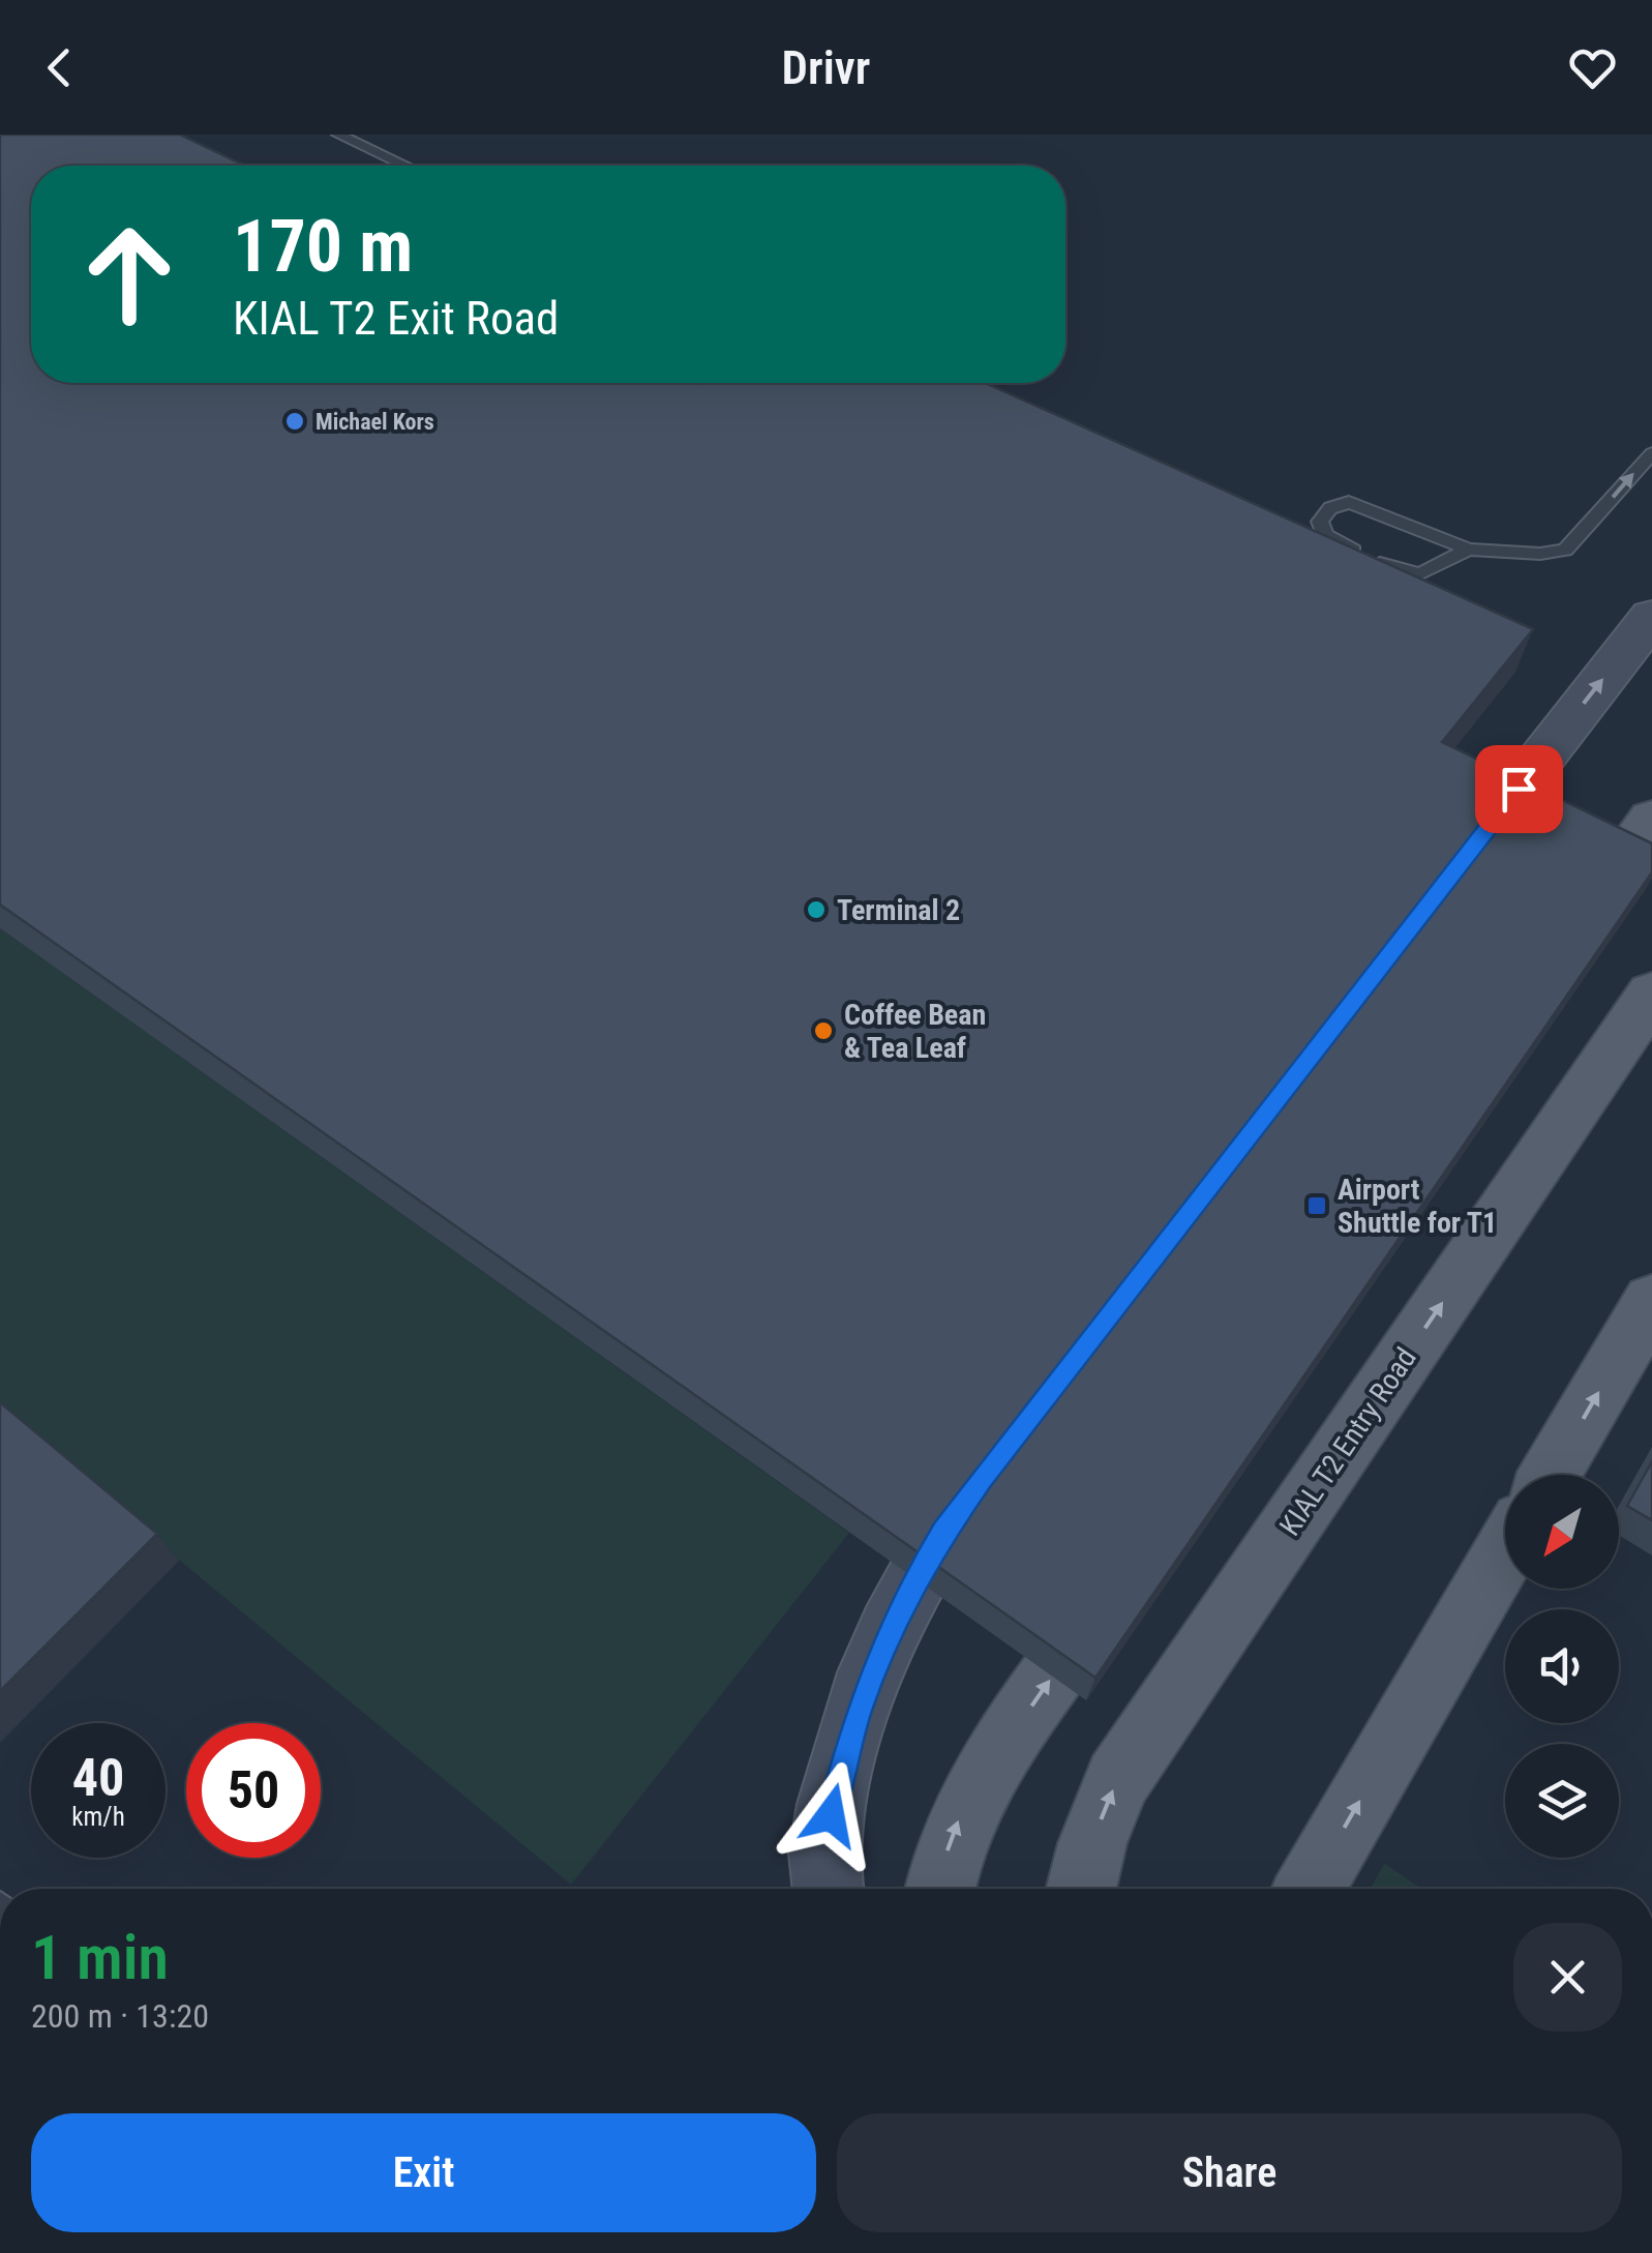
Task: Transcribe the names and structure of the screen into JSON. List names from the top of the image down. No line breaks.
{"streets":{"main road":["KIAL T2 Entry Road"]},"places":{"other":["Michael Kors","Terminal 2","Coffee Bean & Tea Leaf"],"transit":["Airport Shuttle for T1"]},"north":"bottom left","page":{"header":"Drivr","turn":["170 m","KIAL T2 Exit Road"],"speed":"40 km/h","limit":"50","heading":["1 min","200 m · 13:20"],"buttons":["Exit","Share"]}}
